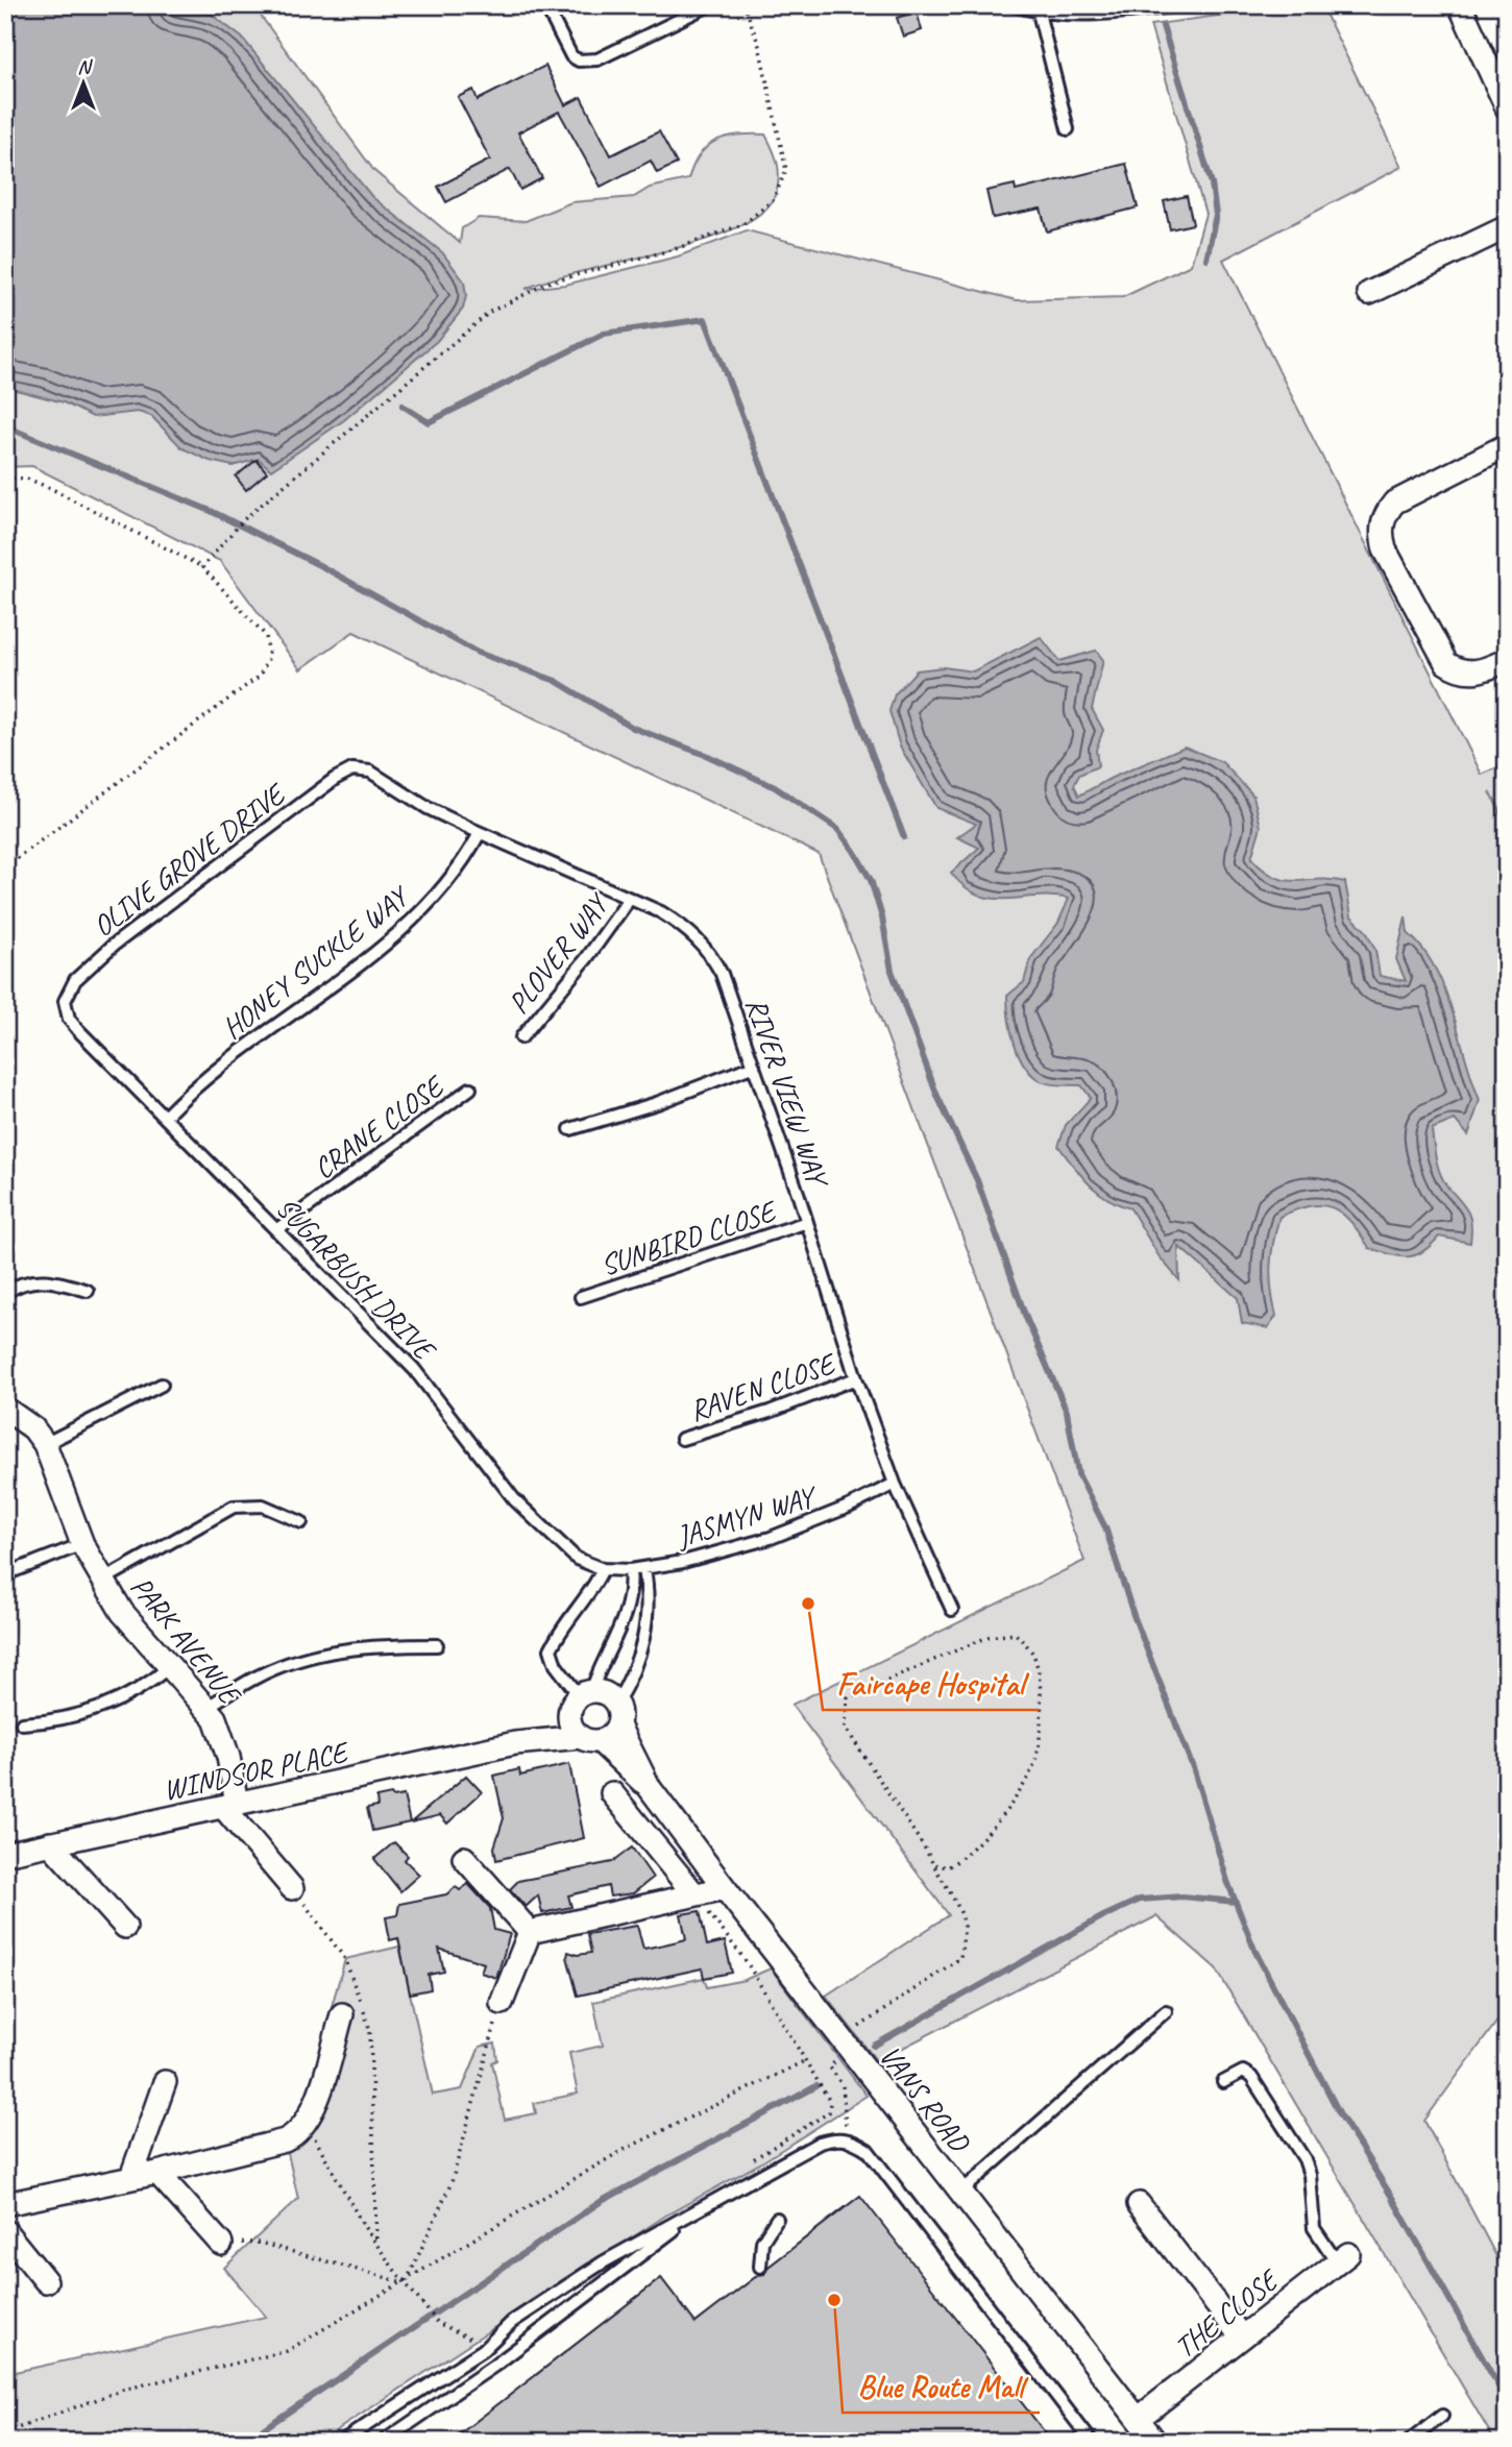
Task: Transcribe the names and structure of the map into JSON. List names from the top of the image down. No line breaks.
{"streets":{"street":["PARK AVENUE","WINDSOR PLACE","VANS ROAD","THE CLOSE"],"lane":["OLIVE GROVE DRIVE","PLOVER WAY","HONEY SUCKLE WAY","RIVER VIEW WAY","CRANE CLOSE","SUNBIRD CLOSE","SUGARBUSH DRIVE","RAVEN CLOSE","JASMYN WAY"]},"crossings":[["OLIVE GROVE DRIVE","RIVER VIEW WAY"],["OLIVE GROVE DRIVE","SUGARBUSH DRIVE"],["PLOVER WAY","RIVER VIEW WAY"],["HONEY SUCKLE WAY","RIVER VIEW WAY"],["HONEY SUCKLE WAY","SUGARBUSH DRIVE"],["RIVER VIEW WAY","SUNBIRD CLOSE"],["RIVER VIEW WAY","RAVEN CLOSE"],["RIVER VIEW WAY","JASMYN WAY"],["CRANE CLOSE","SUGARBUSH DRIVE"],["SUGARBUSH DRIVE","JASMYN WAY"],["PARK AVENUE","WINDSOR PLACE"],["WINDSOR PLACE","VANS ROAD"],["VANS ROAD","THE CLOSE"]],"places":["Faircape Hospital","Blue Route Mall"],"north":"top"}
